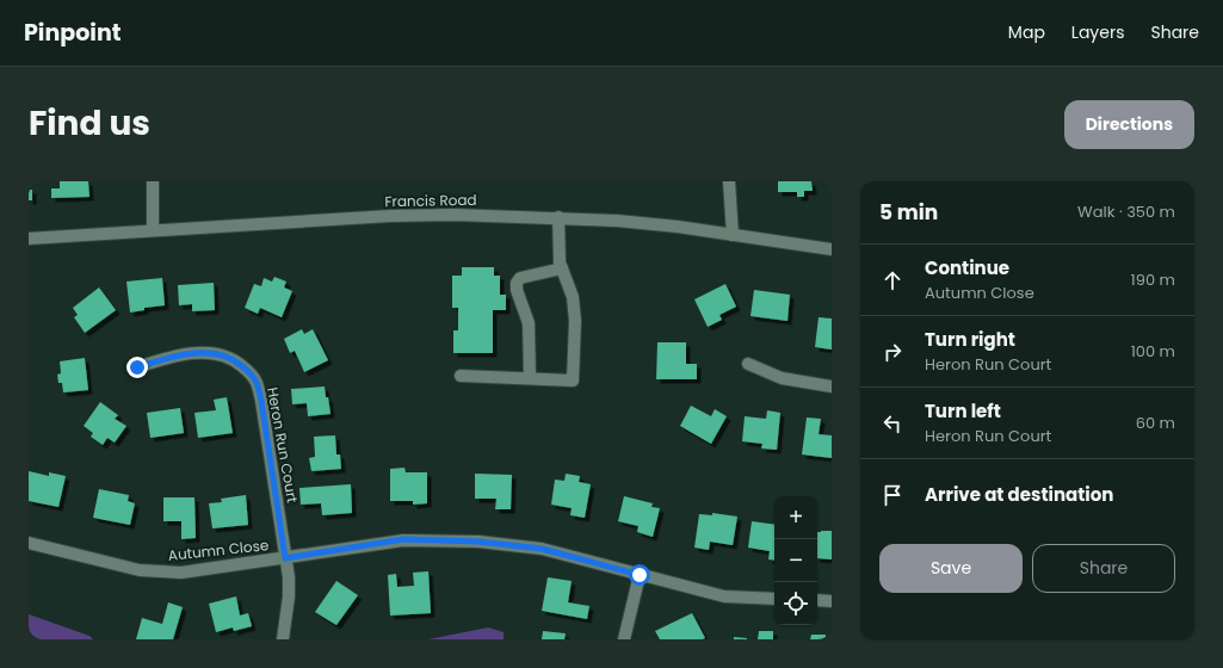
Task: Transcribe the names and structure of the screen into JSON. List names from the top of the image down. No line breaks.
{"streets":{"street":["Francis Road","Heron Run Court","Autumn Close"]},"crossings":[["Heron Run Court","Autumn Close"]],"page":{"header":"Pinpoint","nav":["Map","Layers","Share"],"title":"Find us","buttons":["Directions",["Save","Share"]],"heading":["5 min","Walk · 350 m"],"list":[["Continue","Autumn Close","190 m"],["Turn right","Heron Run Court","100 m"],["Turn left","Heron Run Court","60 m"],"Arrive at destination"],"map_buttons":["+","−"]}}
